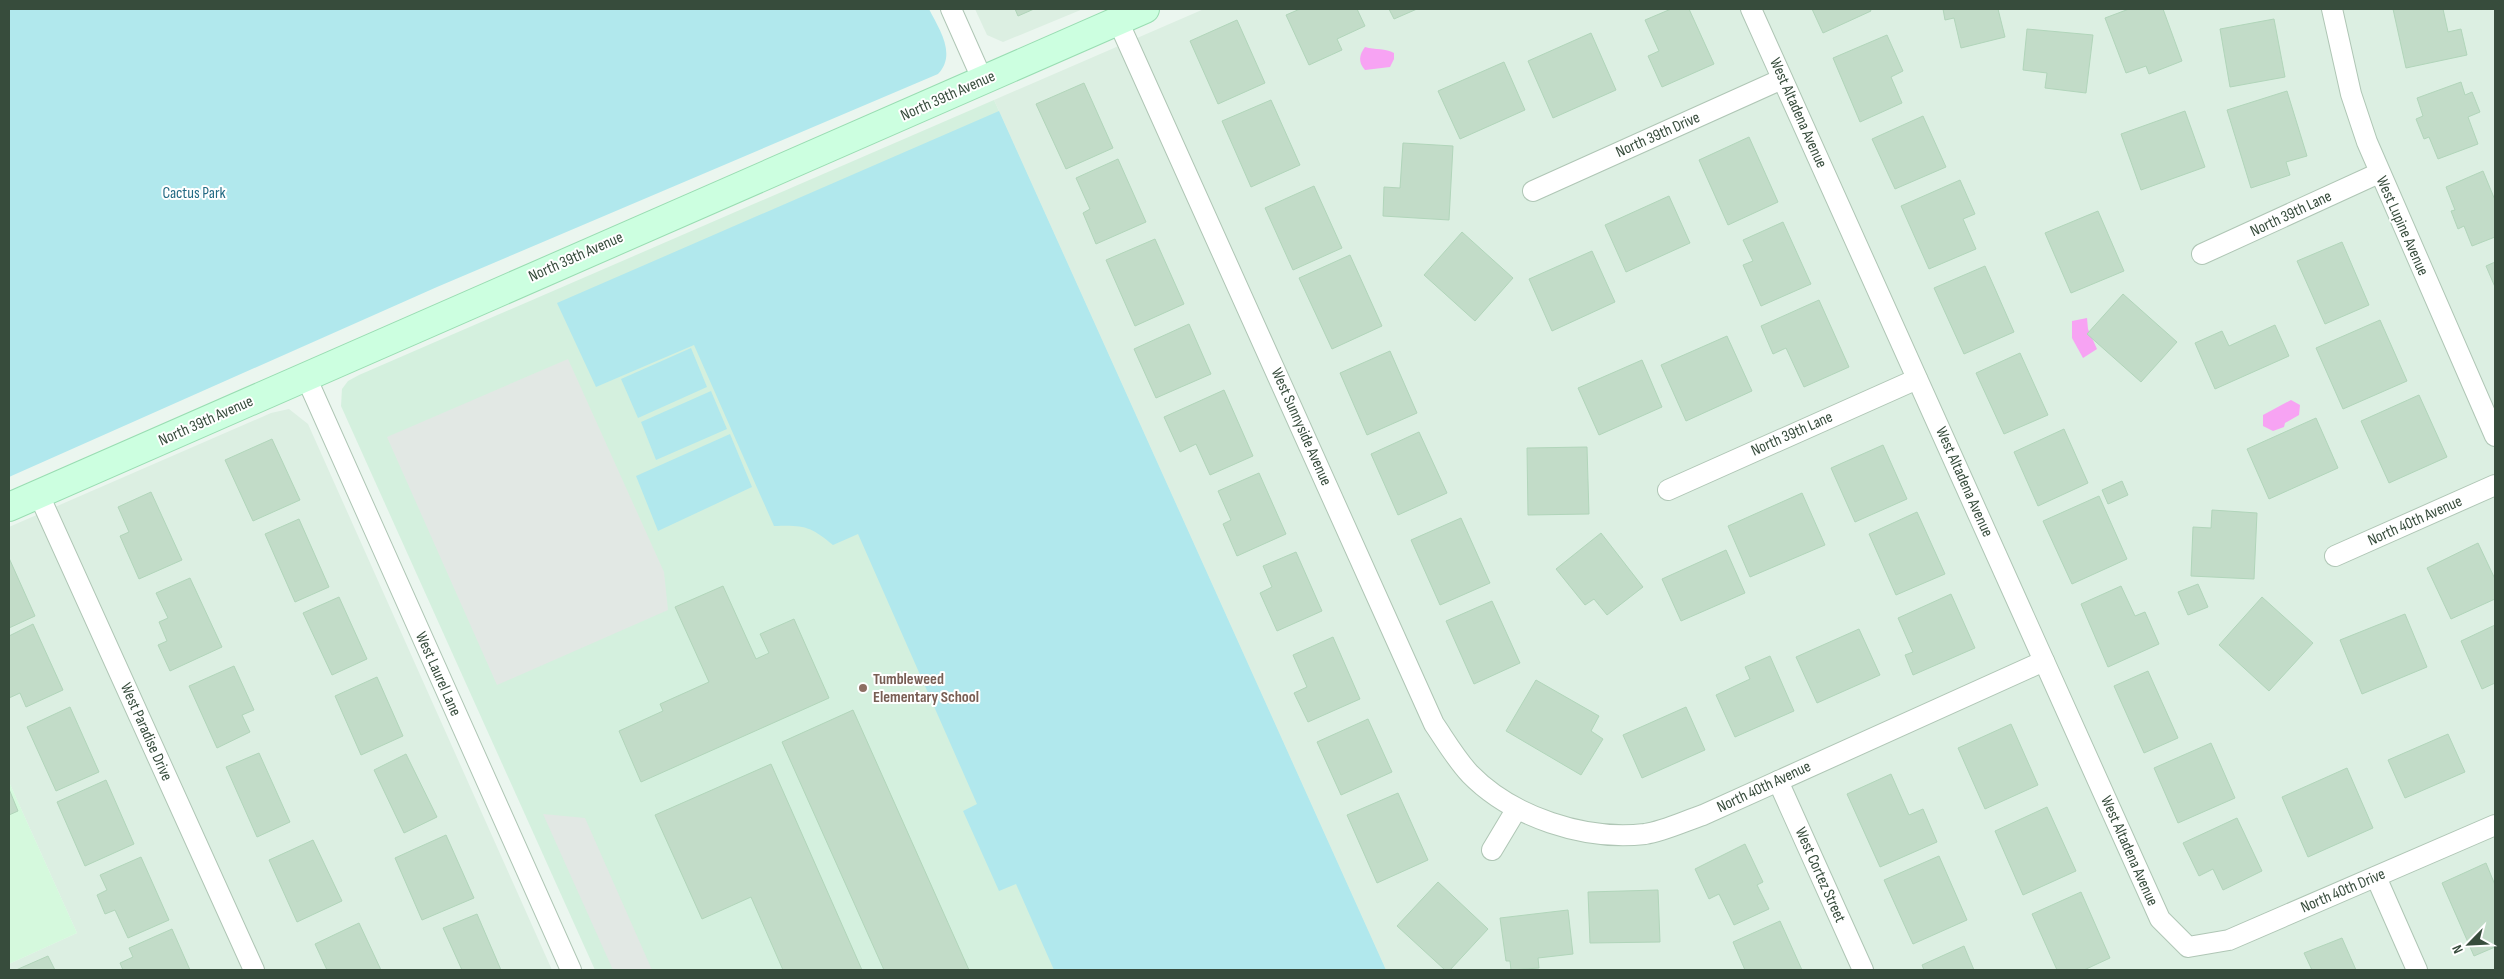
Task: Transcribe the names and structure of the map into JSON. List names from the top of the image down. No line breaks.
{"streets":{"street":["North 39th Avenue","West Altadena Avenue","North 39th Drive","North 39th Lane","West Lupine Avenue","West Sunnyside Avenue","North 40th Avenue","West Laurel Lane","West Paradise Drive","West Cortez Street","North 40th Drive"]},"crossings":[["North 39th Avenue","West Sunnyside Avenue"],["North 39th Avenue","West Laurel Lane"],["North 39th Avenue","West Paradise Drive"],["West Altadena Avenue","North 39th Drive"],["West Altadena Avenue","North 39th Lane"],["West Altadena Avenue","North 40th Avenue"],["West Altadena Avenue","North 40th Drive"],["North 39th Lane","West Lupine Avenue"],["West Sunnyside Avenue","North 40th Avenue"],["North 40th Avenue","West Cortez Street"]],"parks":["Cactus Park"],"places":["Tumbleweed Elementary School"],"north":"bottom left"}
